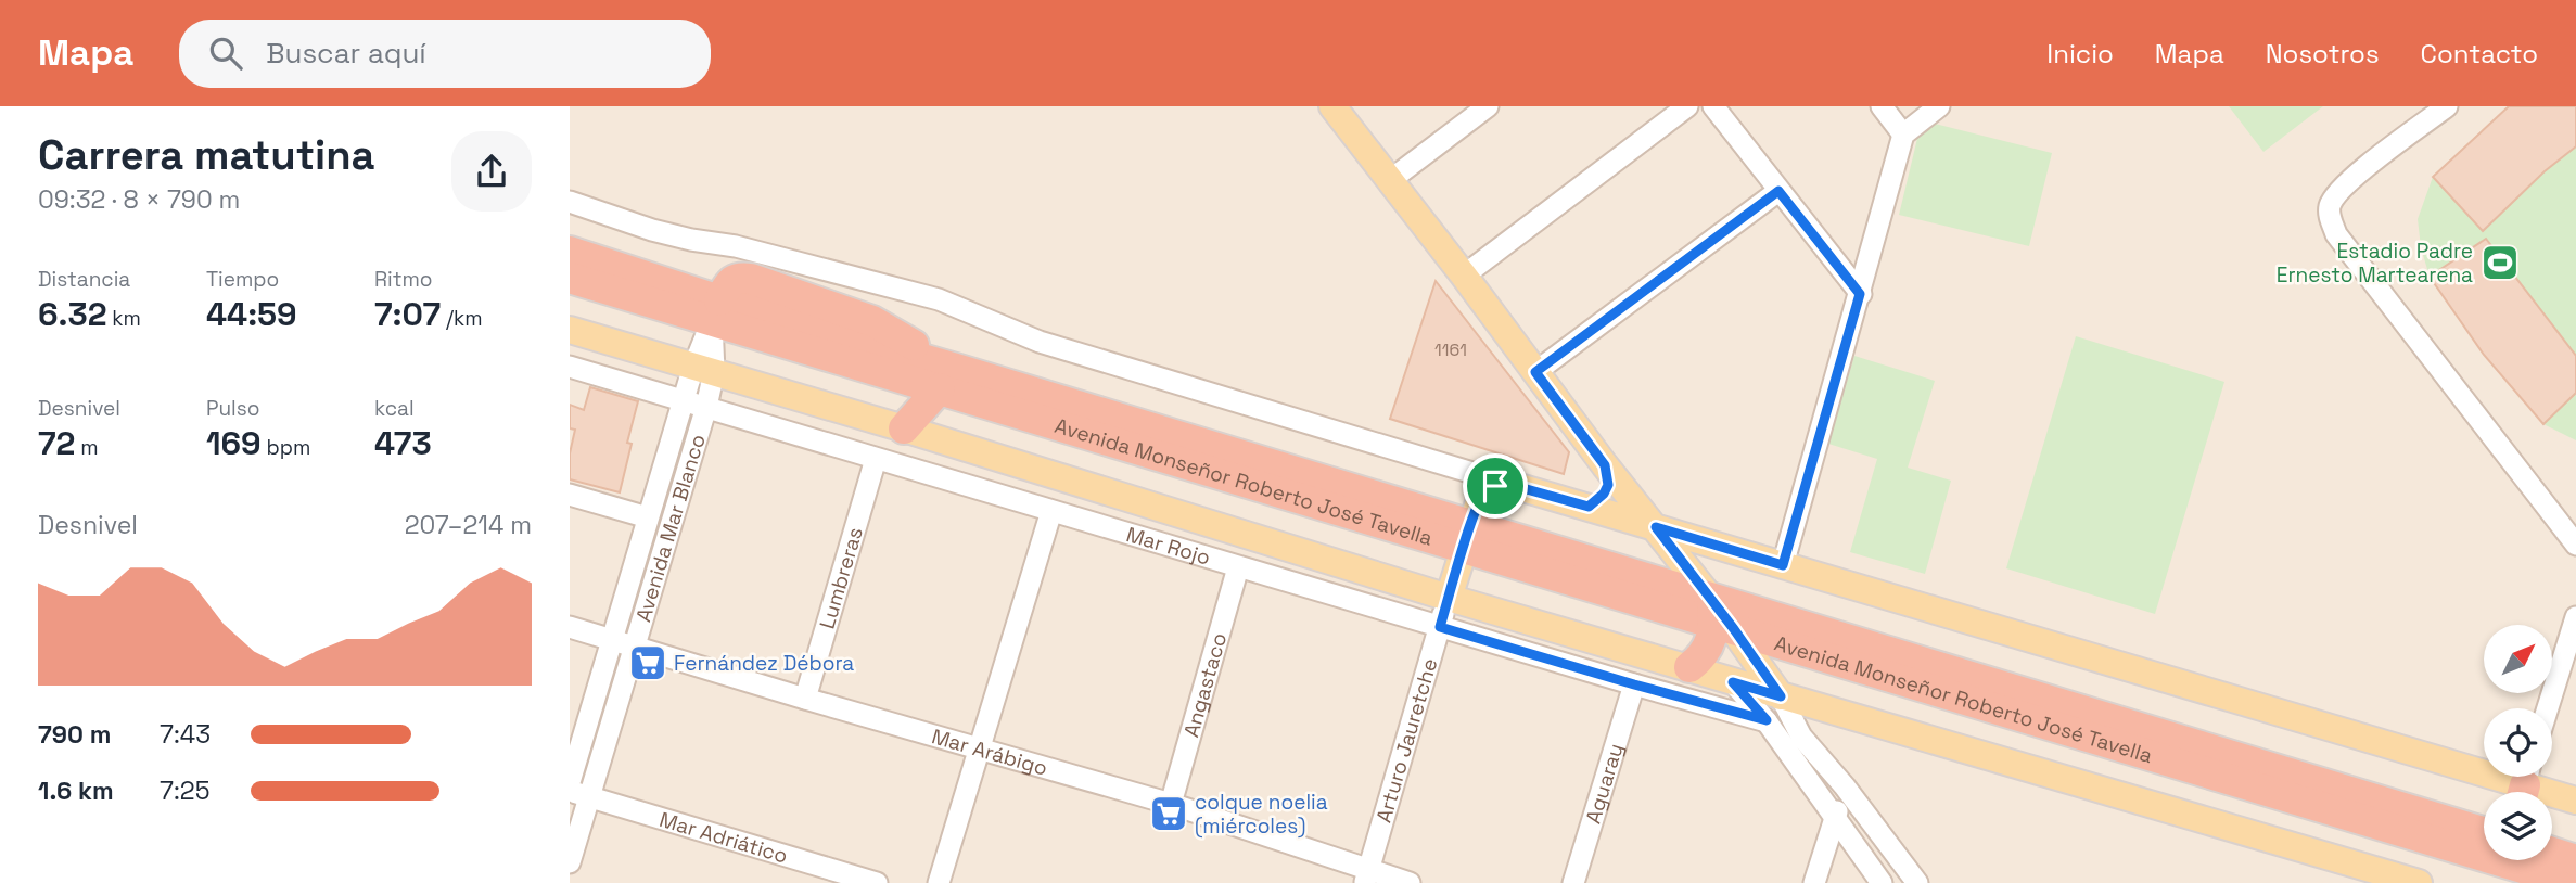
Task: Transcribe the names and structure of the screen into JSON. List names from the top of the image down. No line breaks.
{"streets":{"highway":["Avenida Monseñor Roberto José Tavella"],"street":["Avenida Mar Blanco","Mar Rojo","Lumbreras","Angastaco","Arturo Jauretche","Mar Arábigo","Aguaray","Mar Adriático"]},"crossings":[["Avenida Monseñor Roberto José Tavella","Avenida Mar Blanco"],["Avenida Mar Blanco","Mar Rojo"],["Avenida Mar Blanco","Mar Arábigo"],["Avenida Mar Blanco","Mar Adriático"],["Mar Rojo","Lumbreras"],["Mar Rojo","Angastaco"],["Mar Rojo","Arturo Jauretche"],["Mar Rojo","Aguaray"],["Lumbreras","Mar Arábigo"],["Angastaco","Mar Arábigo"],["Arturo Jauretche","Mar Arábigo"]],"places":{"sports":["Estadio Padre Ernesto Martearena"],"supermarket":["Fernández Débora","colque noelia (miércoles)"]},"house_numbers":["1161"],"north":"top right","page":{"header":"Mapa","search":"Buscar aquí","nav":["Inicio","Mapa","Nosotros","Contacto"],"heading":["Carrera matutina","09:32 · 8 × 790 m"],"stats":[["Distancia","6.32 km"],["Tiempo","44:59"],["Ritmo","7:07 /km"],["Desnivel","72 m"],["Pulso","169 bpm"],["kcal","473"]],"chart":["Desnivel","207–214 m"],"list":[{"name":"790 m","note":"7:43"},{"name":"1.6 km","note":"7:25"}]}}
